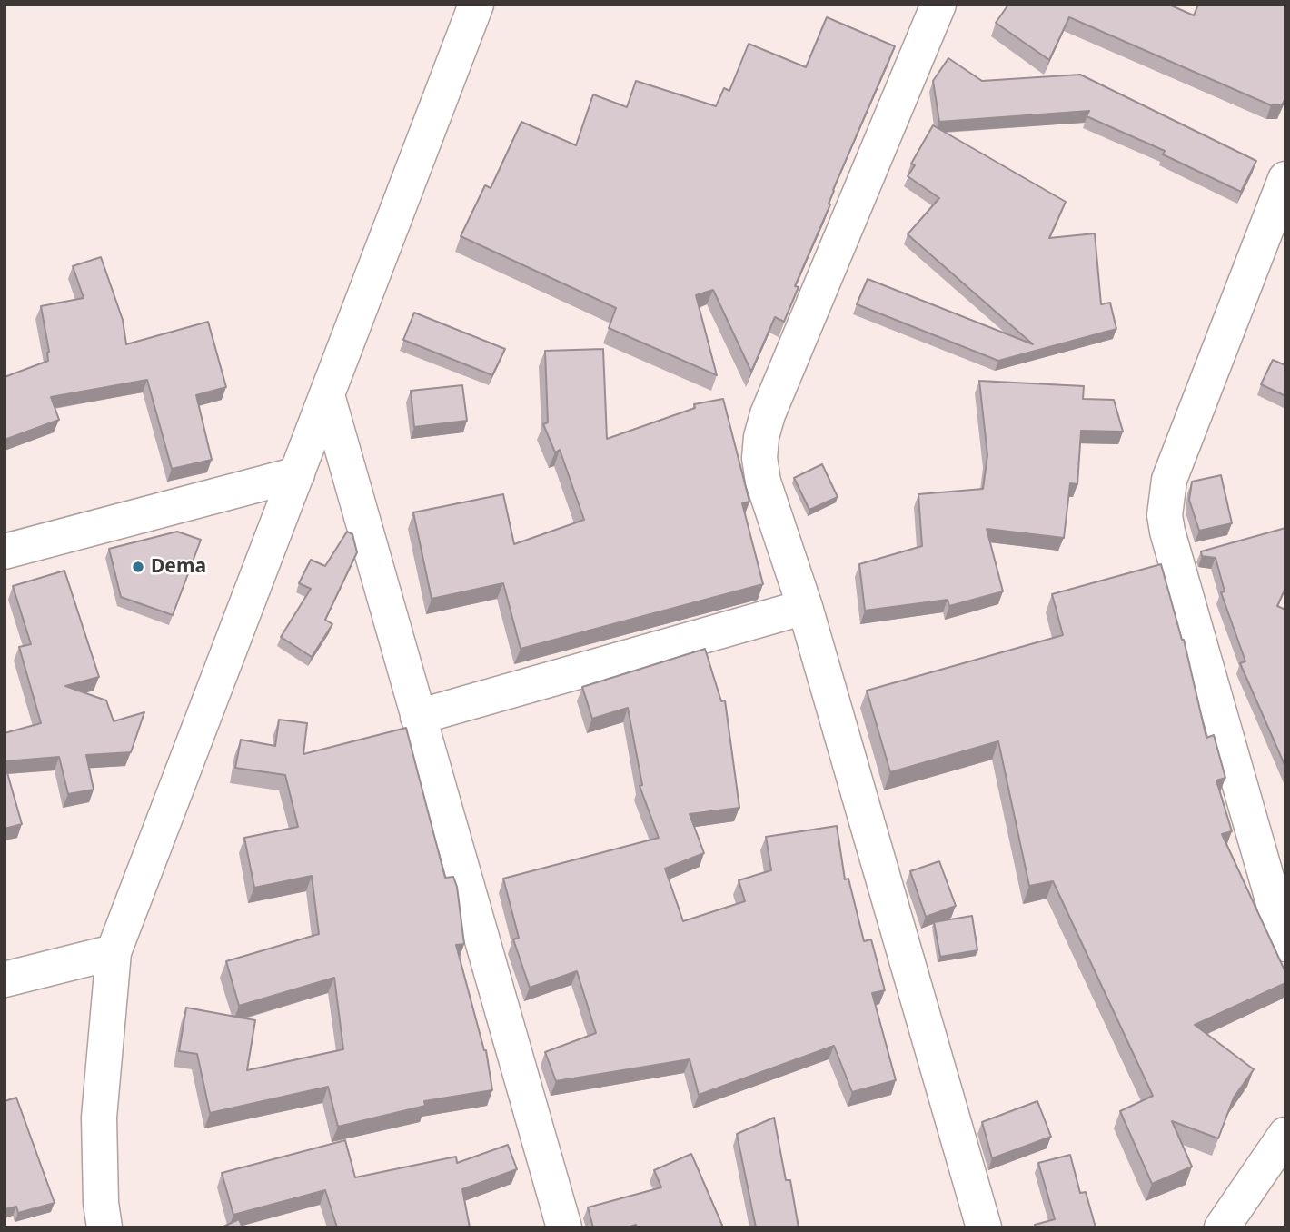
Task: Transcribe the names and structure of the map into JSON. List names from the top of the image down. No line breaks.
{"places":["Dema"]}
